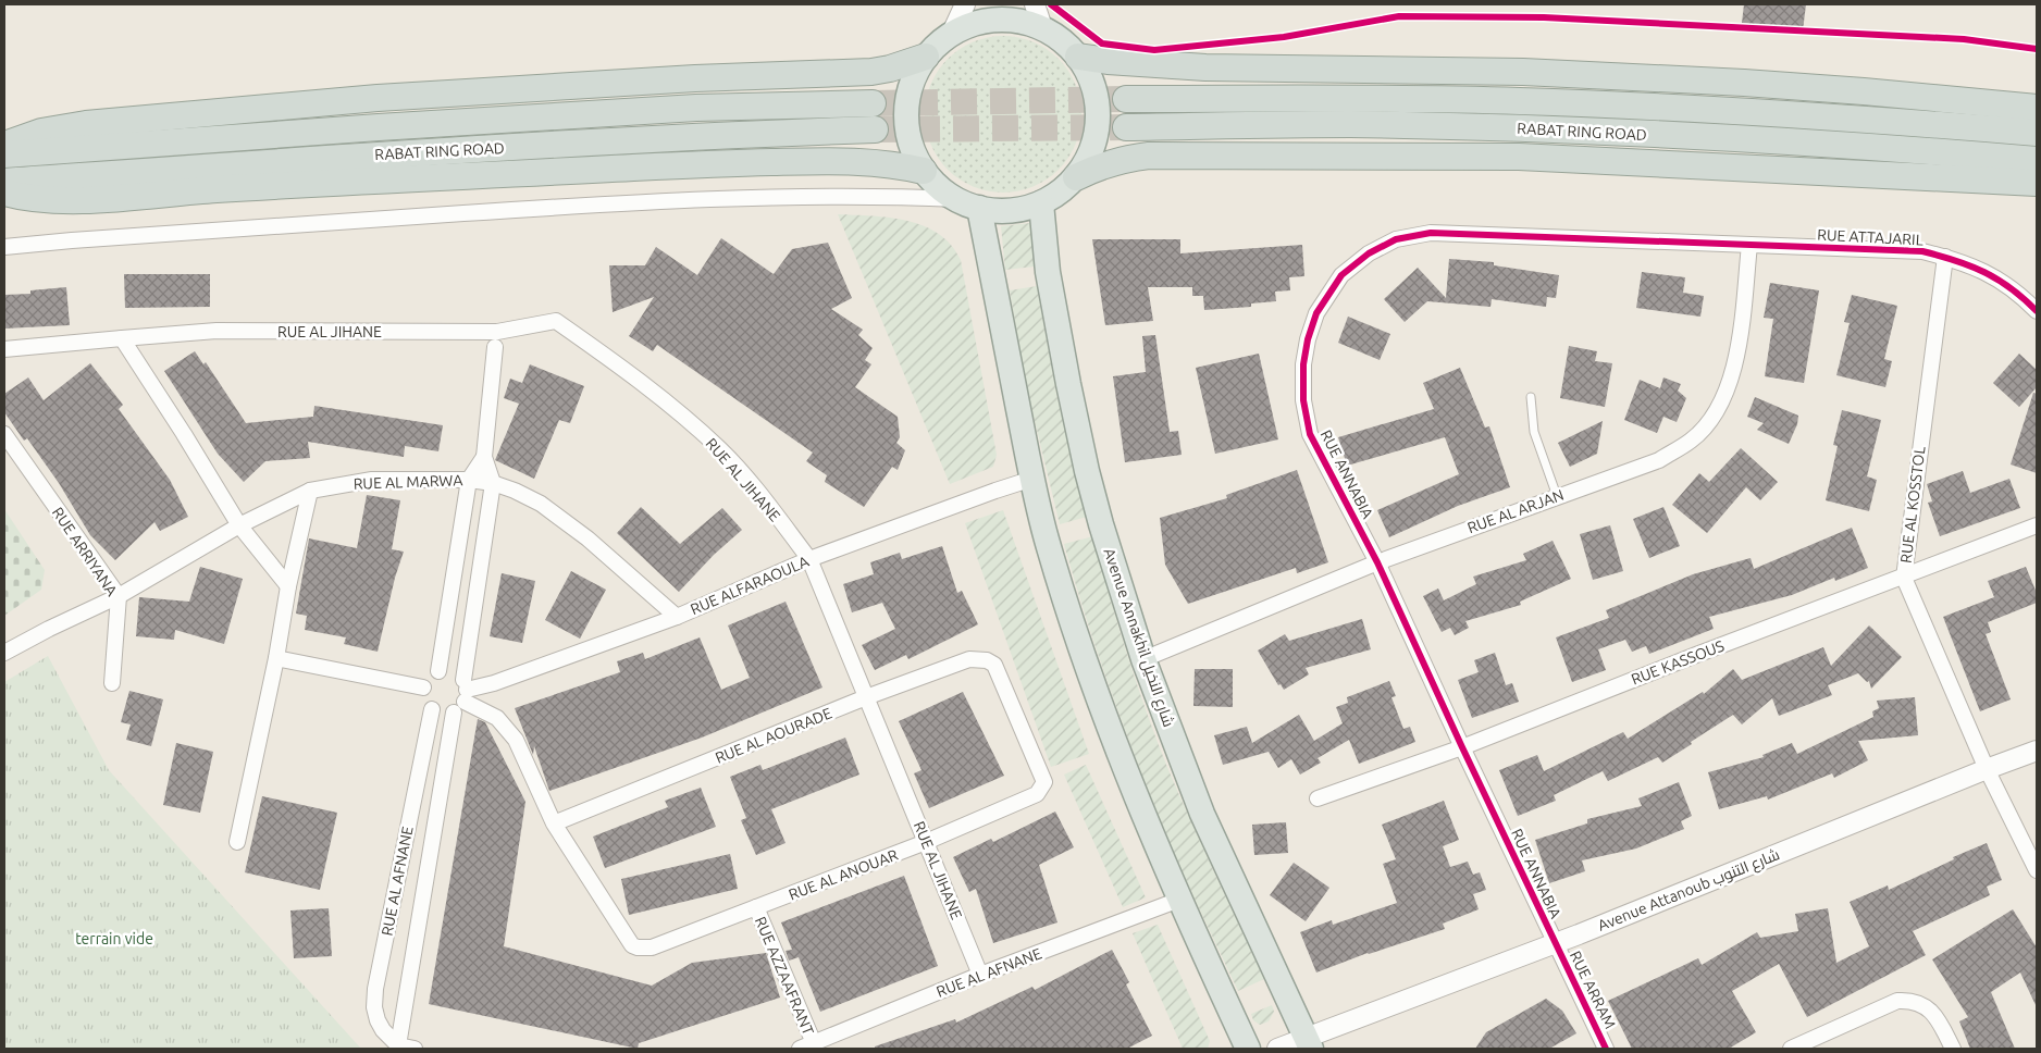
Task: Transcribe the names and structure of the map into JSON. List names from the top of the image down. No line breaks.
{"streets":{"highway":["RABAT RING ROAD"],"main road":["Avenue Annakhil شارع النخيل"],"street":["RUE ATTAJARIL","RUE AL JIHANE","RUE ANNABIA","RUE AL MARWA","RUE AL KOSSTOL","RUE AL ARJAN","RUE ARRIYANA","RUE ALFARAOULA","RUE KASSOUS","RUE AL AOURADE","RUE AL ANOUAR","RUE AL AFNANE","Avenue Attanoub شارع التنوب","RUE AZZAAFRANT","RUE ARRAM"]},"crossings":[["RUE ATTAJARIL","RUE ANNABIA"],["RUE ATTAJARIL","RUE AL KOSSTOL"],["RUE ATTAJARIL","RUE AL ARJAN"],["RUE AL JIHANE","RUE ALFARAOULA"],["RUE AL JIHANE","RUE AL AOURADE"],["RUE AL JIHANE","RUE AL ANOUAR"],["RUE AL JIHANE","RUE AL AFNANE"],["RUE ANNABIA","RUE AL ARJAN"],["RUE ANNABIA","RUE KASSOUS"],["RUE ANNABIA","Avenue Attanoub شارع التنوب"],["RUE ANNABIA","RUE ARRAM"],["RUE AL MARWA","RUE ARRIYANA"],["RUE AL MARWA","RUE ALFARAOULA"],["RUE AL MARWA","RUE AL AFNANE"],["RUE AL KOSSTOL","RUE KASSOUS"],["RUE AL KOSSTOL","Avenue Attanoub شارع التنوب"],["RUE AL ARJAN","Avenue Annakhil شارع النخيل"],["RUE ALFARAOULA","RUE AL AFNANE"],["Avenue Annakhil شارع النخيل","Avenue Attanoub شارع التنوب"],["RUE AL AOURADE","RUE AL ANOUAR"],["RUE AL ANOUAR","RUE AZZAAFRANT"],["RUE AL AFNANE","RUE AZZAAFRANT"],["Avenue Attanoub شارع التنوب","RUE ARRAM"]],"parks":["terrain vide"]}
